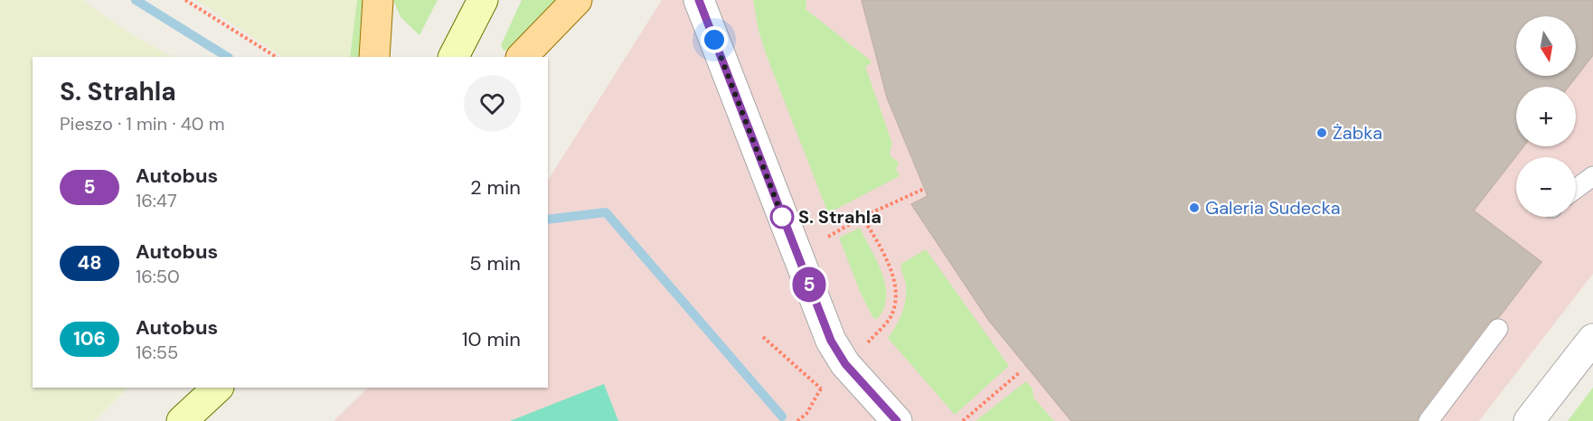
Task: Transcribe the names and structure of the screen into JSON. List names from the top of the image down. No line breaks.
{"places":["Żabka","Galeria Sudecka","S. Strahla"],"lines":["bus line 5"],"north":"bottom","page":{"on_map":"5","map_buttons":["+","−"],"heading":["S. Strahla","Pieszo · 1 min · 40 m"],"list":[{"mark":"5","name":"Autobus","note":"16:47","value":"2 min"},{"mark":"48","name":"Autobus","note":"16:50","value":"5 min"},{"mark":"106","name":"Autobus","note":"16:55","value":"10 min"}]}}
